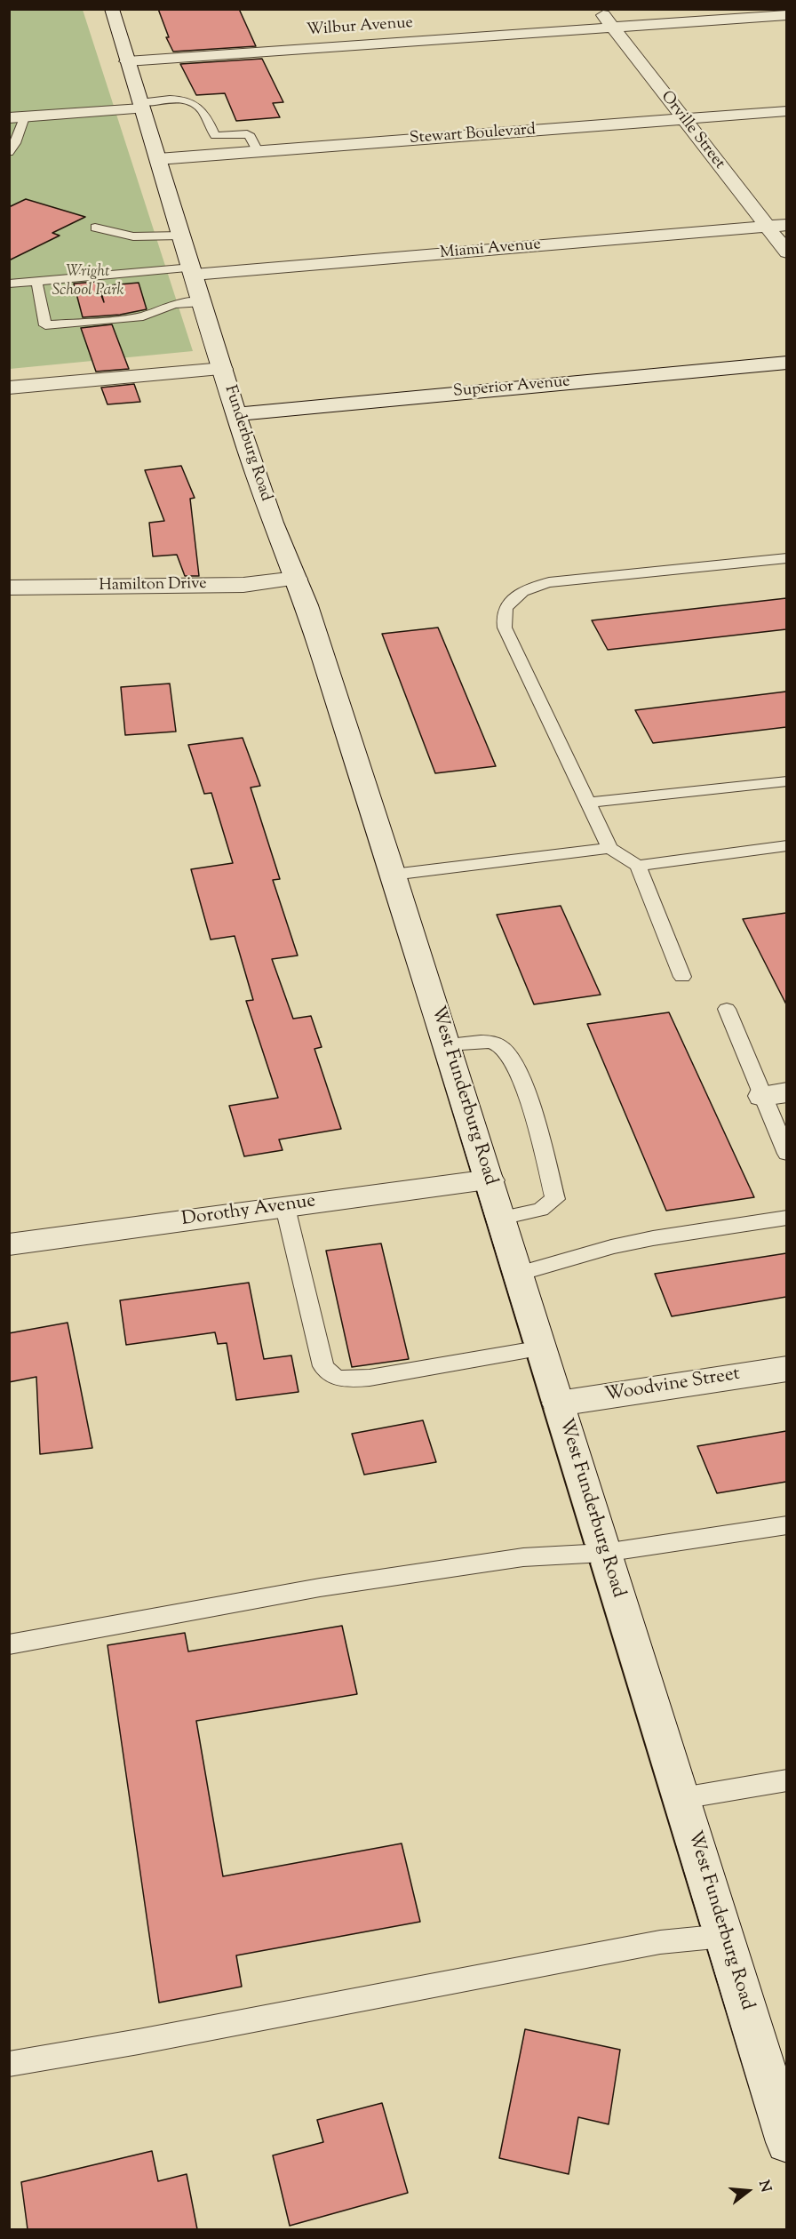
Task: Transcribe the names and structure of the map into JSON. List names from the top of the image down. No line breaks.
{"streets":{"street":["Wilbur Avenue","Orville Street","Stewart Boulevard","Miami Avenue","Superior Avenue","Funderburg Road","Hamilton Drive","West Funderburg Road","Dorothy Avenue","Woodvine Street"]},"crossings":[["Wilbur Avenue","Orville Street"],["Wilbur Avenue","Funderburg Road"],["Orville Street","Stewart Boulevard"],["Orville Street","Miami Avenue"],["Stewart Boulevard","Funderburg Road"],["Miami Avenue","Funderburg Road"],["Superior Avenue","Funderburg Road"],["Funderburg Road","Hamilton Drive"],["Funderburg Road","West Funderburg Road"],["West Funderburg Road","Dorothy Avenue"],["West Funderburg Road","Woodvine Street"]],"parks":["Wright School Park"],"north":"right"}
